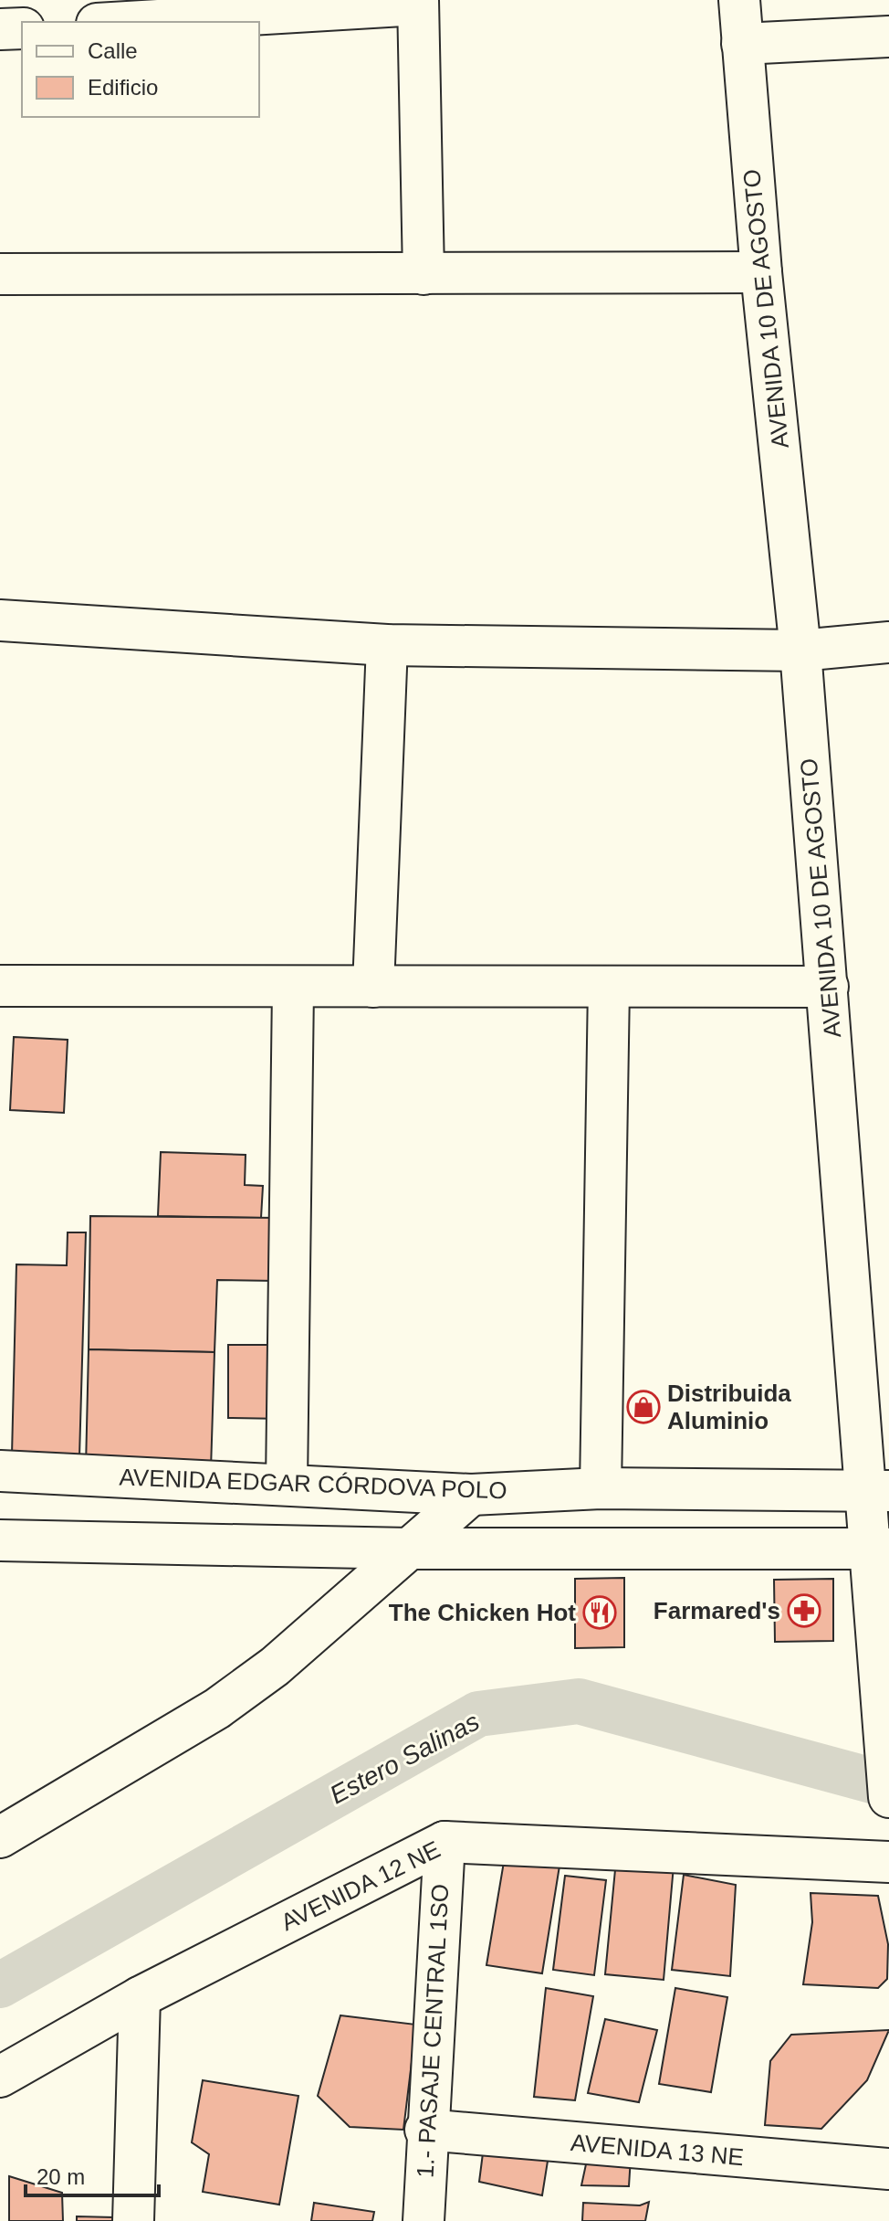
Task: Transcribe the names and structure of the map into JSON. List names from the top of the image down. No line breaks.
{"streets":{"street":["AVENIDA 10 DE AGOSTO","AVENIDA EDGAR CÓRDOVA POLO","AVENIDA 12 NE","1.- PASAJE CENTRAL 1SO","AVENIDA 13 NE"]},"crossings":[["AVENIDA 10 DE AGOSTO","AVENIDA EDGAR CÓRDOVA POLO"],["AVENIDA 12 NE","1.- PASAJE CENTRAL 1SO"],["1.- PASAJE CENTRAL 1SO","AVENIDA 13 NE"]],"water":["Estero Salinas"],"places":{"shop":["Distribuida Aluminio"],"pharmacy":["Farmared's"],"restaurant":["The Chicken Hot"]},"legend":["Calle","Edificio"],"scale_bar":"20 m"}
